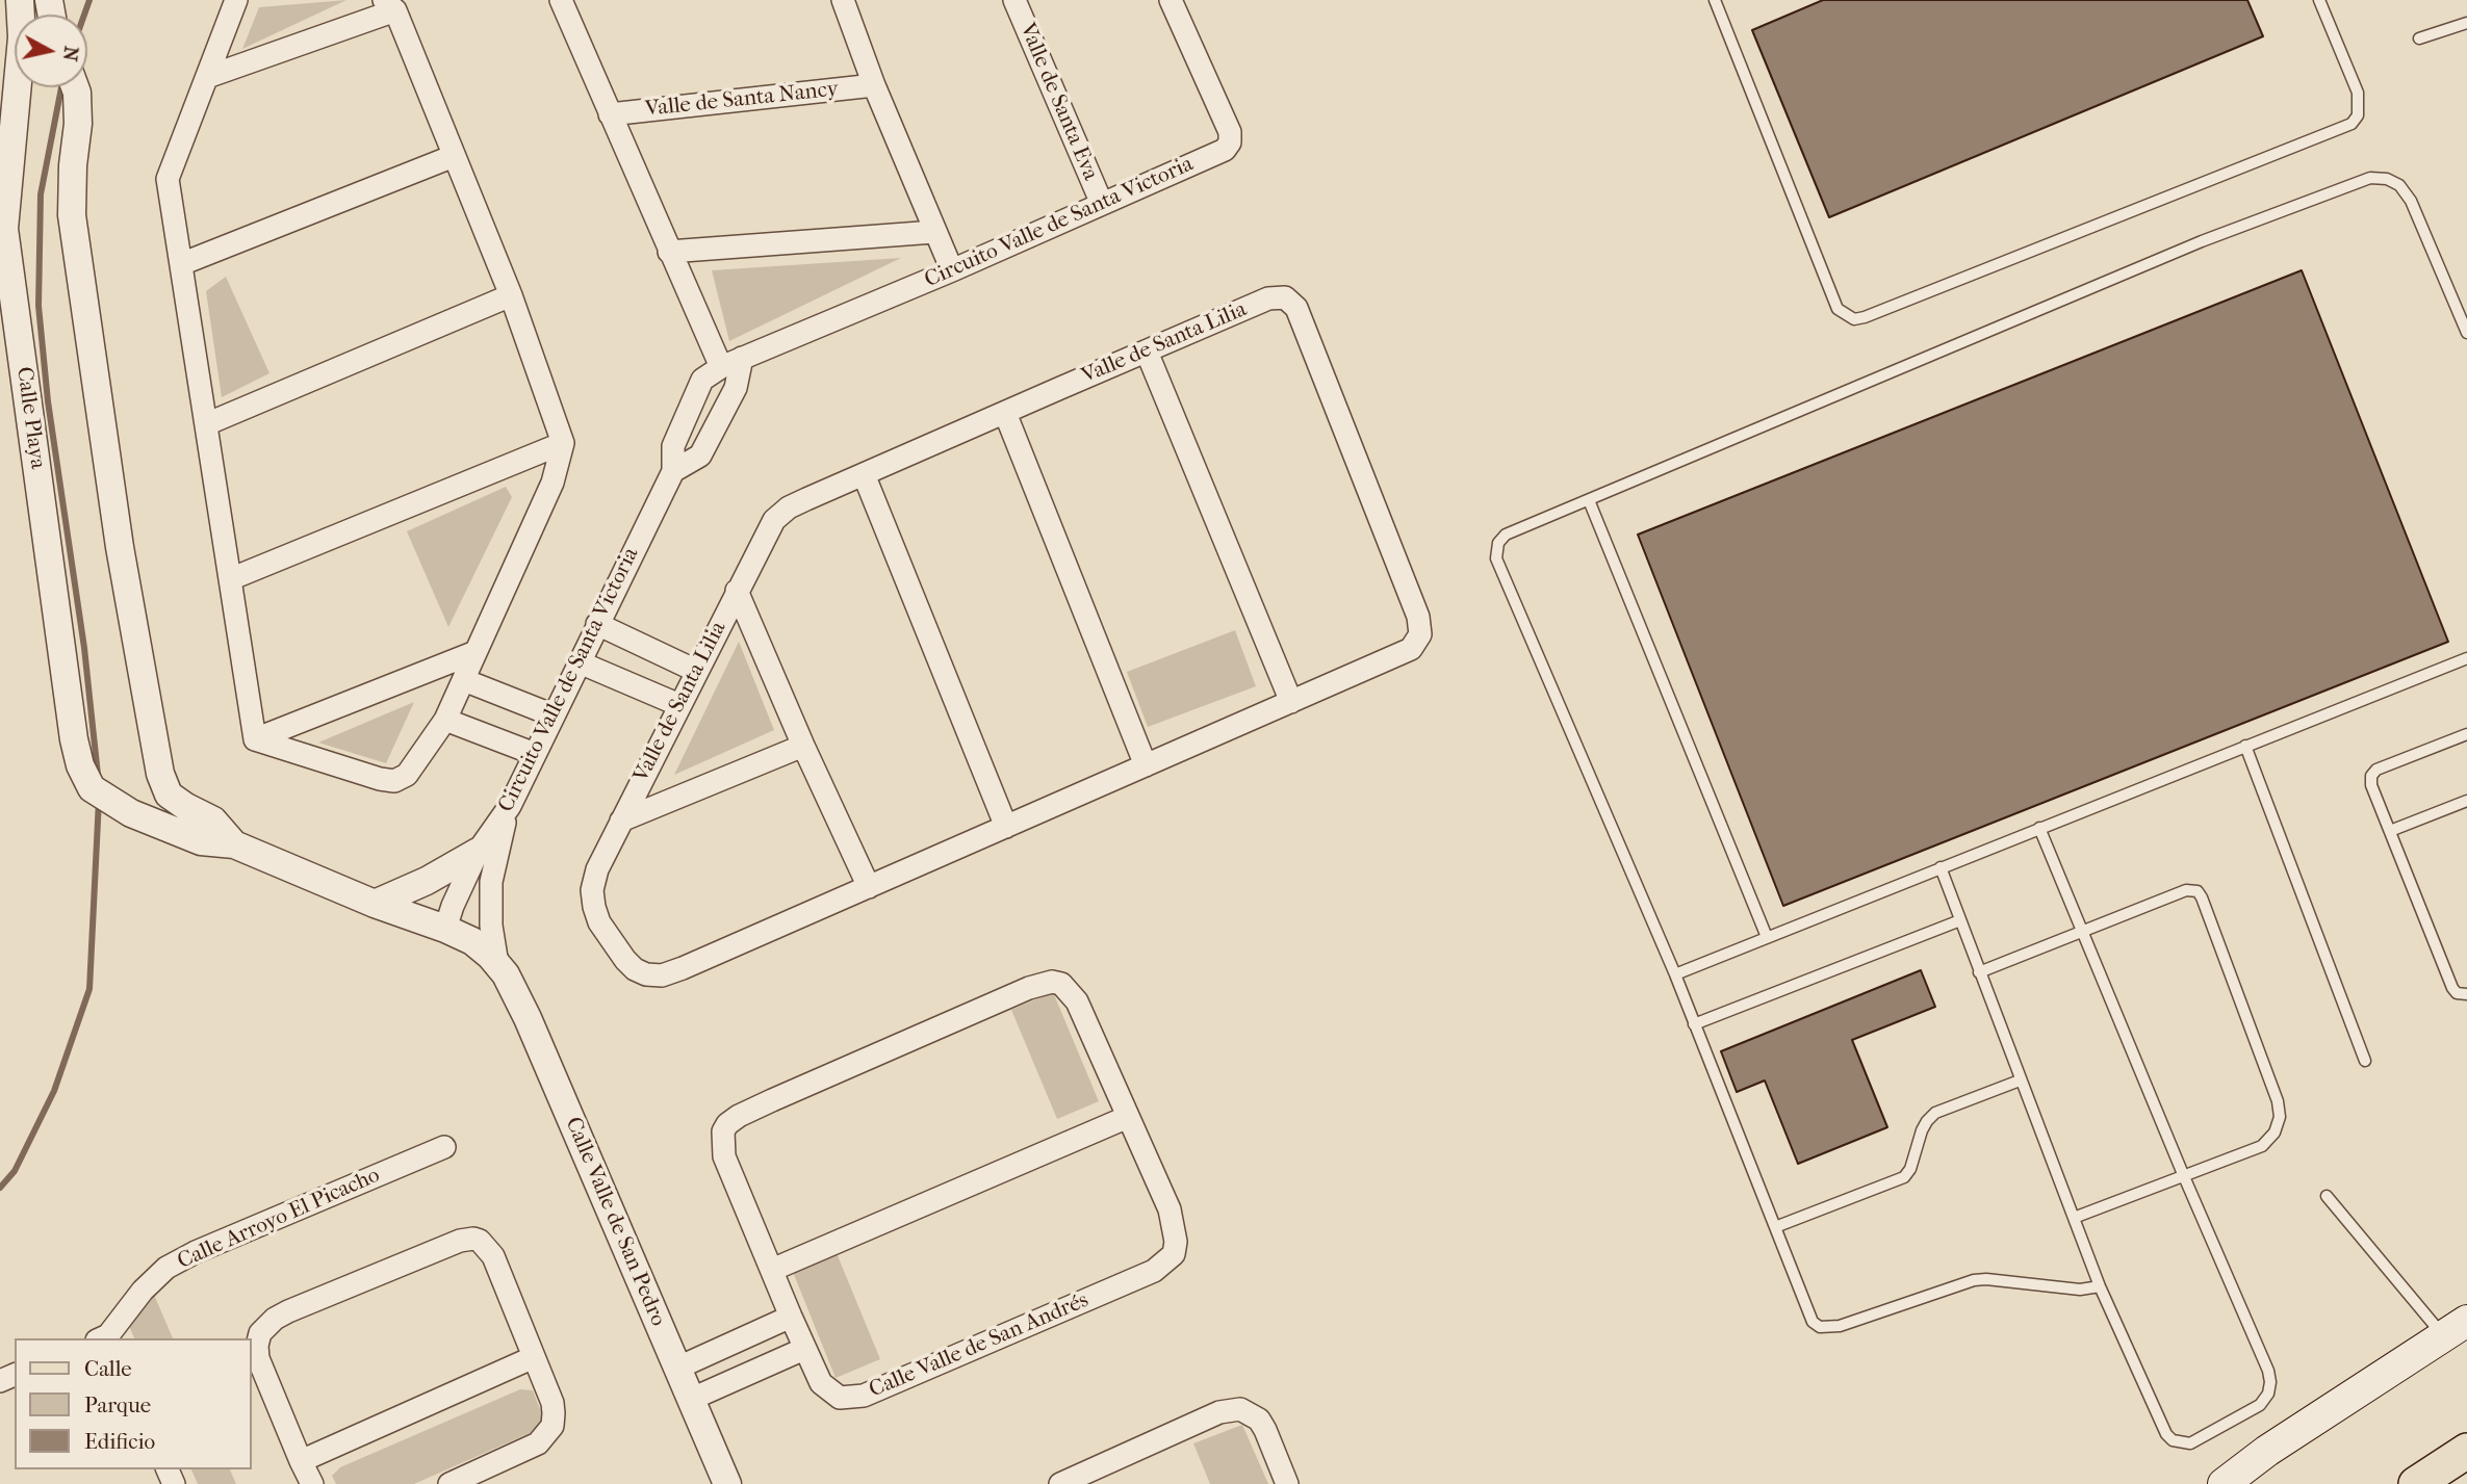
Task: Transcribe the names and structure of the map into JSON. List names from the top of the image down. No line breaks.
{"streets":{"street":["Valle de Santa Nancy","Valle de Santa Eva","Circuito Valle de Santa Victoria","Valle de Santa Lilia","Calle Playa","Calle Arroyo El Picacho","Calle Valle de San Pedro","Calle Valle de San Andrés"]},"crossings":[["Valle de Santa Eva","Circuito Valle de Santa Victoria"],["Circuito Valle de Santa Victoria","Calle Valle de San Pedro"],["Calle Playa","Calle Valle de San Pedro"]],"legend":["Calle","Parque","Edificio"],"north":"right"}
